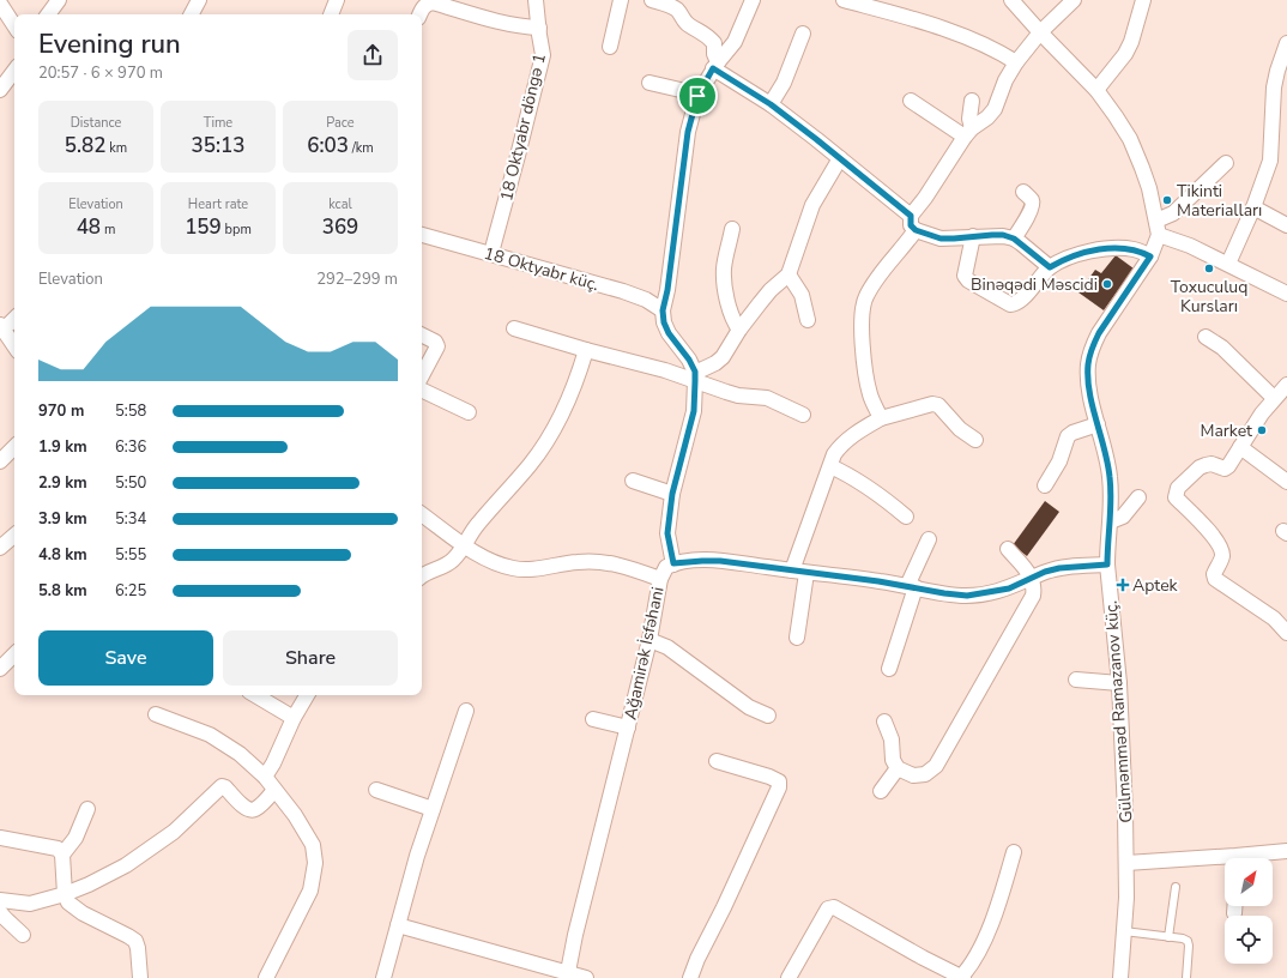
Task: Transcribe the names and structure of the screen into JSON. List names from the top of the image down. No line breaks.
{"streets":{"street":["18 Oktyabr döngə 1","18 Oktyabr küç.","Ağamirək İsfəhani","Gülməmməd Ramazanov küç."]},"crossings":[["18 Oktyabr döngə 1","18 Oktyabr küç."]],"places":{"other":["Tikinti Materialları","Toxuculuq Kursları","Binəqədi Məscidi","Market"],"health":["Aptek"]},"north":"top right","page":{"heading":["Evening run","20:57 · 6 × 970 m"],"stats":[["Distance","5.82 km"],["Time","35:13"],["Pace","6:03 /km"],["Elevation","48 m"],["Heart rate","159 bpm"],["kcal","369"]],"chart":["Elevation","292–299 m"],"list":[{"name":"970 m","note":"5:58"},{"name":"1.9 km","note":"6:36"},{"name":"2.9 km","note":"5:50"},{"name":"3.9 km","note":"5:34"},{"name":"4.8 km","note":"5:55"},{"name":"5.8 km","note":"6:25"}],"buttons":["Save","Share"]}}
